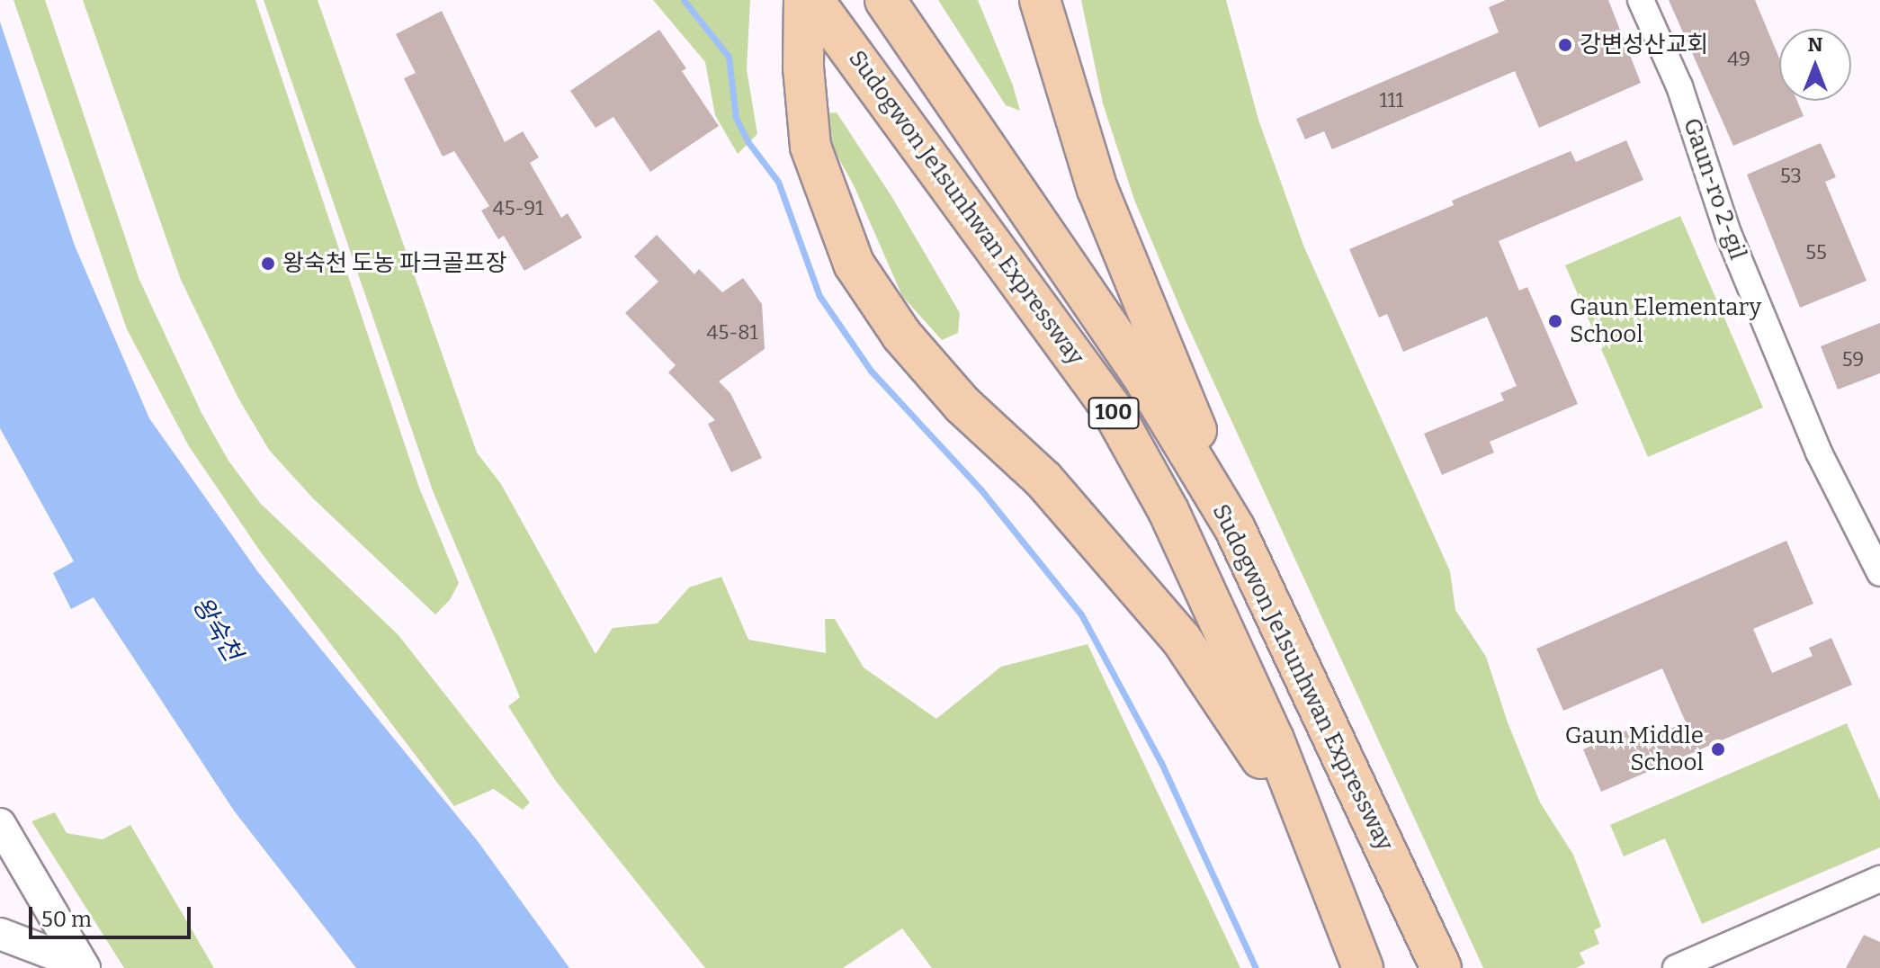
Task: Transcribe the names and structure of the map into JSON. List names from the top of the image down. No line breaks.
{"streets":{"highway":["Sudogwon Je1sunhwan Expressway","100"],"street":["Gaun-ro 2-gil"]},"water":["왕숙천"],"places":["강변성산교회","왕숙천 도농 파크골프장","Gaun Elementary School","Gaun Middle School"],"house_numbers":["49","111","53","45-91","55","45-81","59"],"scale_bar":"50 m","north":"top"}
